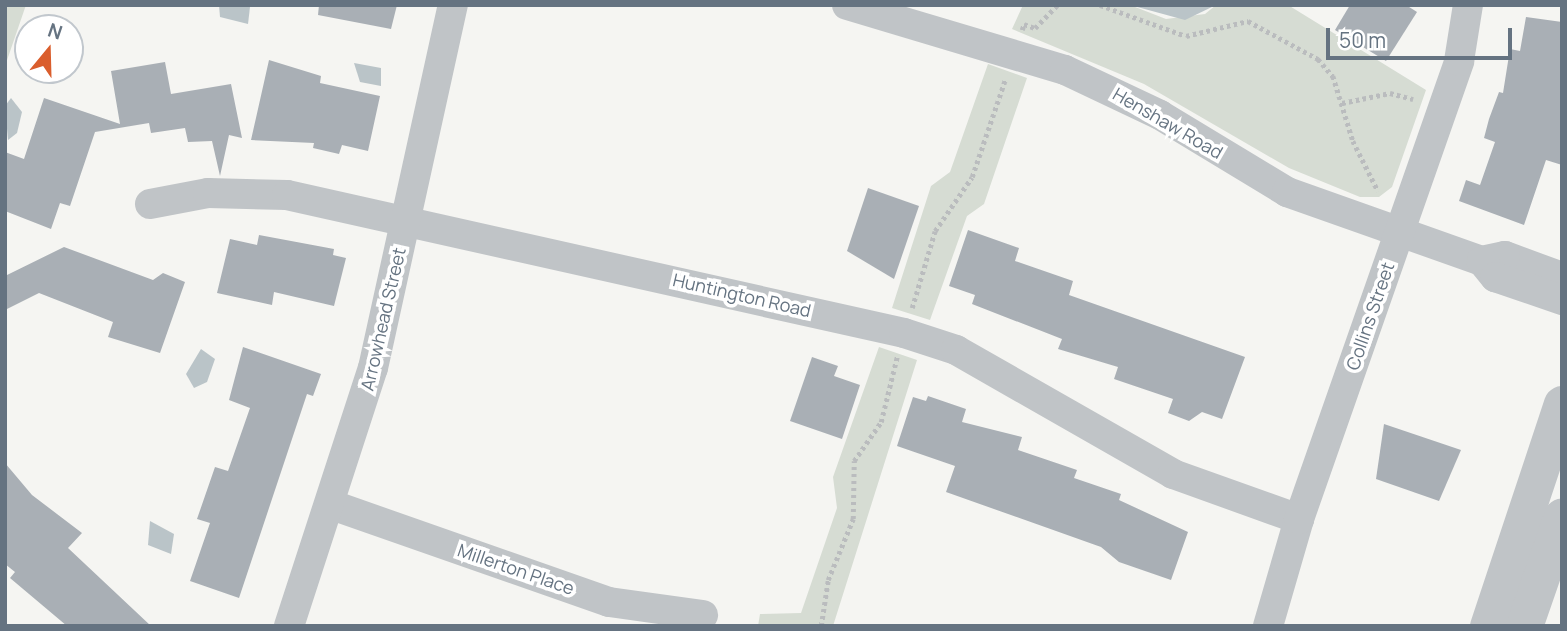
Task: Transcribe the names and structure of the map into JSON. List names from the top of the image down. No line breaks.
{"streets":{"street":["Henshaw Road","Huntington Road","Collins Street","Arrowhead Street","Millerton Place"]},"crossings":[["Henshaw Road","Collins Street"],["Huntington Road","Collins Street"],["Huntington Road","Arrowhead Street"],["Arrowhead Street","Millerton Place"]],"scale_bar":"50 m","north":"top"}
